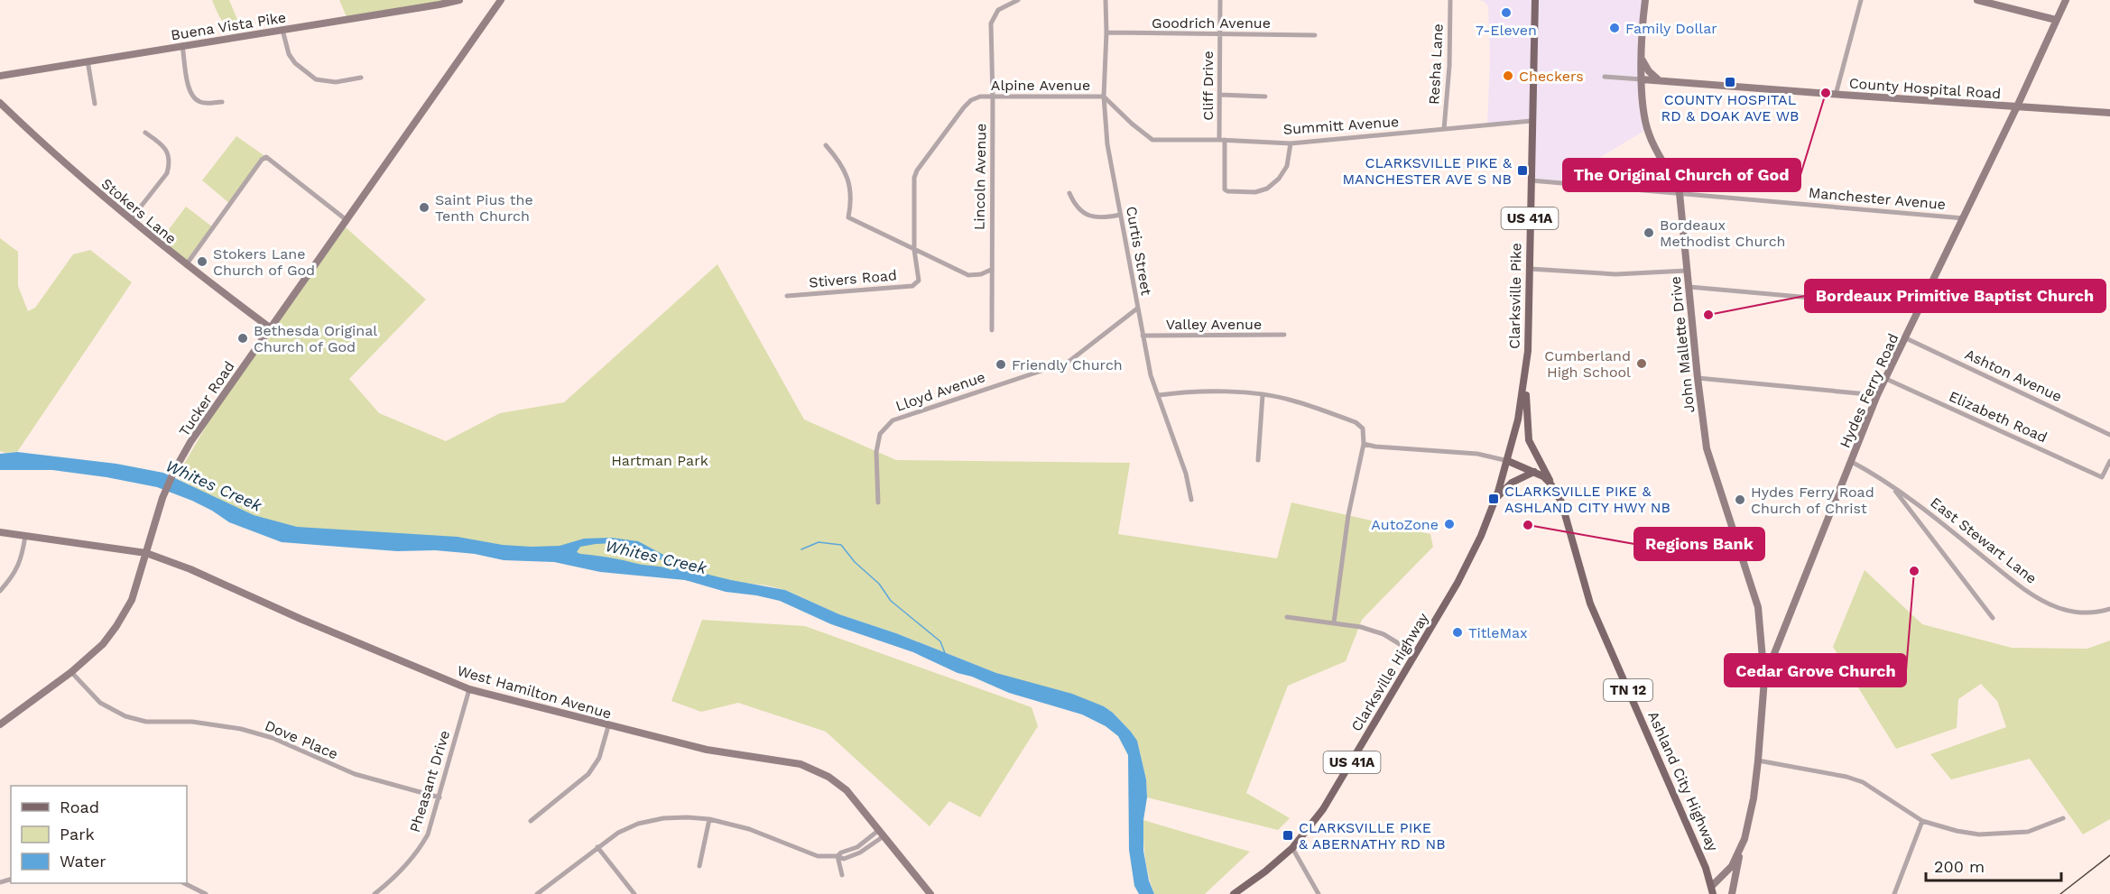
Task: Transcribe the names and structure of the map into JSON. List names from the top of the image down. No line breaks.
{"streets":{"main road":["US 41A","Clarksville Pike","Clarksville Highway","TN 12","Ashland City Highway"],"street":["Goodrich Avenue","Buena Vista Pike","Resha Lane","Alpine Avenue","Cliff Drive","County Hospital Road","Summitt Avenue","Lincoln Avenue","Manchester Avenue","Stokers Lane","Curtis Street","Stivers Road","Valley Avenue","John Mallette Drive","Ashton Avenue","Hydes Ferry Road","Lloyd Avenue","Tucker Road","Elizabeth Road","East Stewart Lane","West Hamilton Avenue","Dove Place","Pheasant Drive"]},"crossings":[["Goodrich Avenue","Cliff Drive"],["Goodrich Avenue","Curtis Street"],["Resha Lane","Summitt Avenue"],["Alpine Avenue","Summitt Avenue"],["Alpine Avenue","Lincoln Avenue"],["Alpine Avenue","Curtis Street"],["Alpine Avenue","Stivers Road"],["Cliff Drive","Summitt Avenue"],["County Hospital Road","John Mallette Drive"],["County Hospital Road","Hydes Ferry Road"],["Summitt Avenue","Curtis Street"],["Summitt Avenue","Clarksville Pike"],["Manchester Avenue","Clarksville Pike"],["Manchester Avenue","John Mallette Drive"],["Manchester Avenue","Hydes Ferry Road"],["Stokers Lane","Tucker Road"],["Curtis Street","Valley Avenue"],["Curtis Street","Lloyd Avenue"],["Clarksville Pike","Clarksville Highway"],["Clarksville Pike","Ashland City Highway"],["John Mallette Drive","Hydes Ferry Road"],["Ashton Avenue","Hydes Ferry Road"],["Hydes Ferry Road","Elizabeth Road"],["Hydes Ferry Road","East Stewart Lane"],["Tucker Road","West Hamilton Avenue"],["Tucker Road","Dove Place"],["Clarksville Highway","Ashland City Highway"],["West Hamilton Avenue","Pheasant Drive"],["Dove Place","Pheasant Drive"]],"water":["Whites Creek"],"parks":["Hartman Park"],"places":{"other":["7-Eleven","Family Dollar","Checkers","The Original Church of God","Saint Pius the Tenth Church","Bordeaux Methodist Church","Stokers Lane Church of God","Bordeaux Primitive Baptist Church","Bethesda Original Church of God","Cumberland High School","Friendly Church","Hydes Ferry Road Church of Christ","AutoZone","Regions Bank","Cedar Grove Church","TitleMax"],"transit":["COUNTY HOSPITAL RD & DOAK AVE WB","CLARKSVILLE PIKE & MANCHESTER AVE S NB","CLARKSVILLE PIKE & ASHLAND CITY HWY NB","CLARKSVILLE PIKE & ABERNATHY RD NB"]},"legend":["Road","Park","Water"],"scale_bar":"200 m"}
